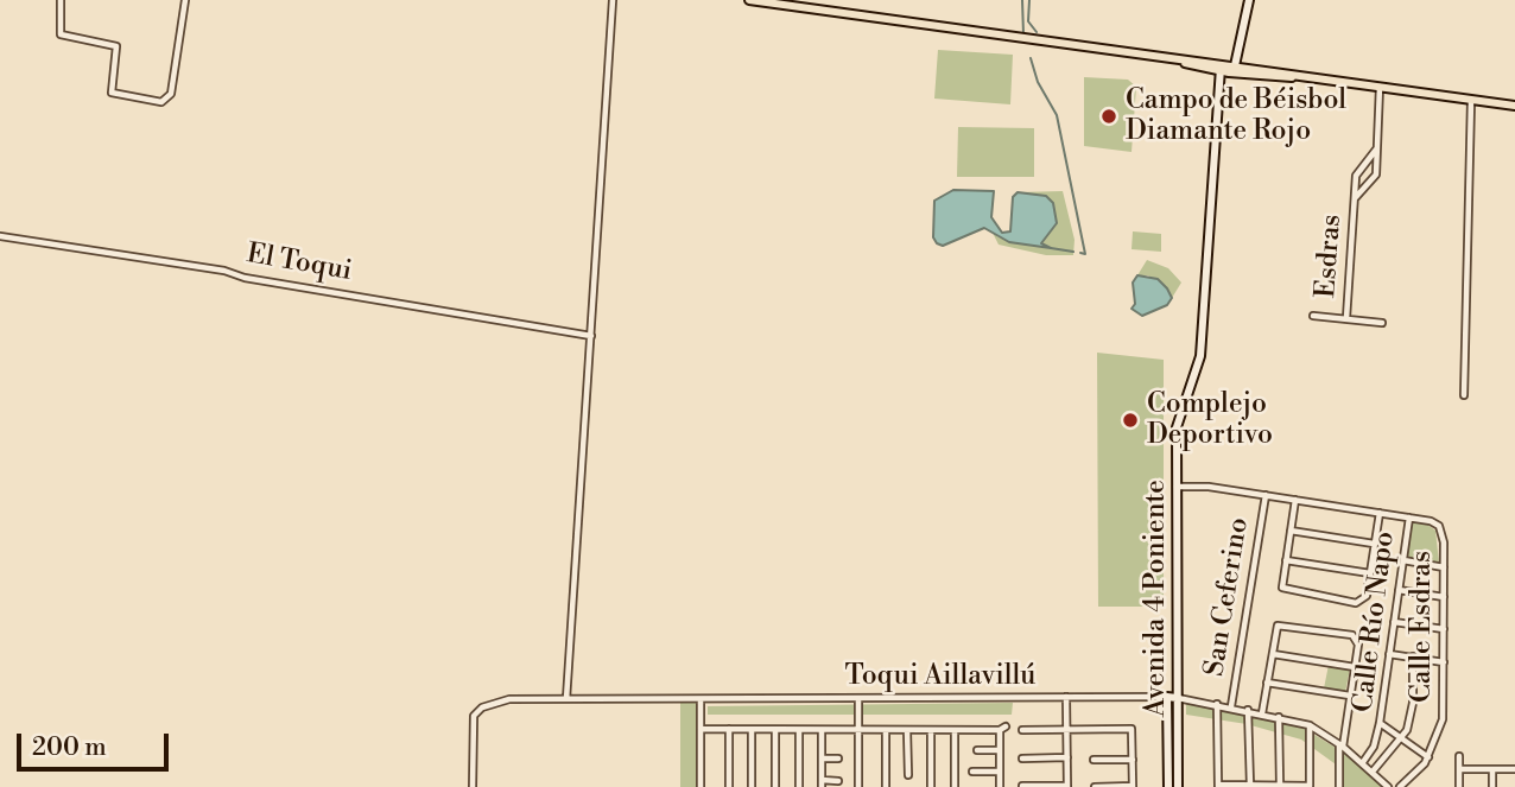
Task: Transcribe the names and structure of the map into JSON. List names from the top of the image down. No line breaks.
{"streets":{"street":["Esdras","El Toqui","San Ceferino","Avenida 4 Poniente","Calle Río Napo","Calle Esdras","Toqui Aillavillú"]},"crossings":[["San Ceferino","Toqui Aillavillú"],["Avenida 4 Poniente","Toqui Aillavillú"],["Calle Río Napo","Calle Esdras"]],"places":["Campo de Béisbol Diamante Rojo","Complejo Deportivo"],"scale_bar":"200 m"}
